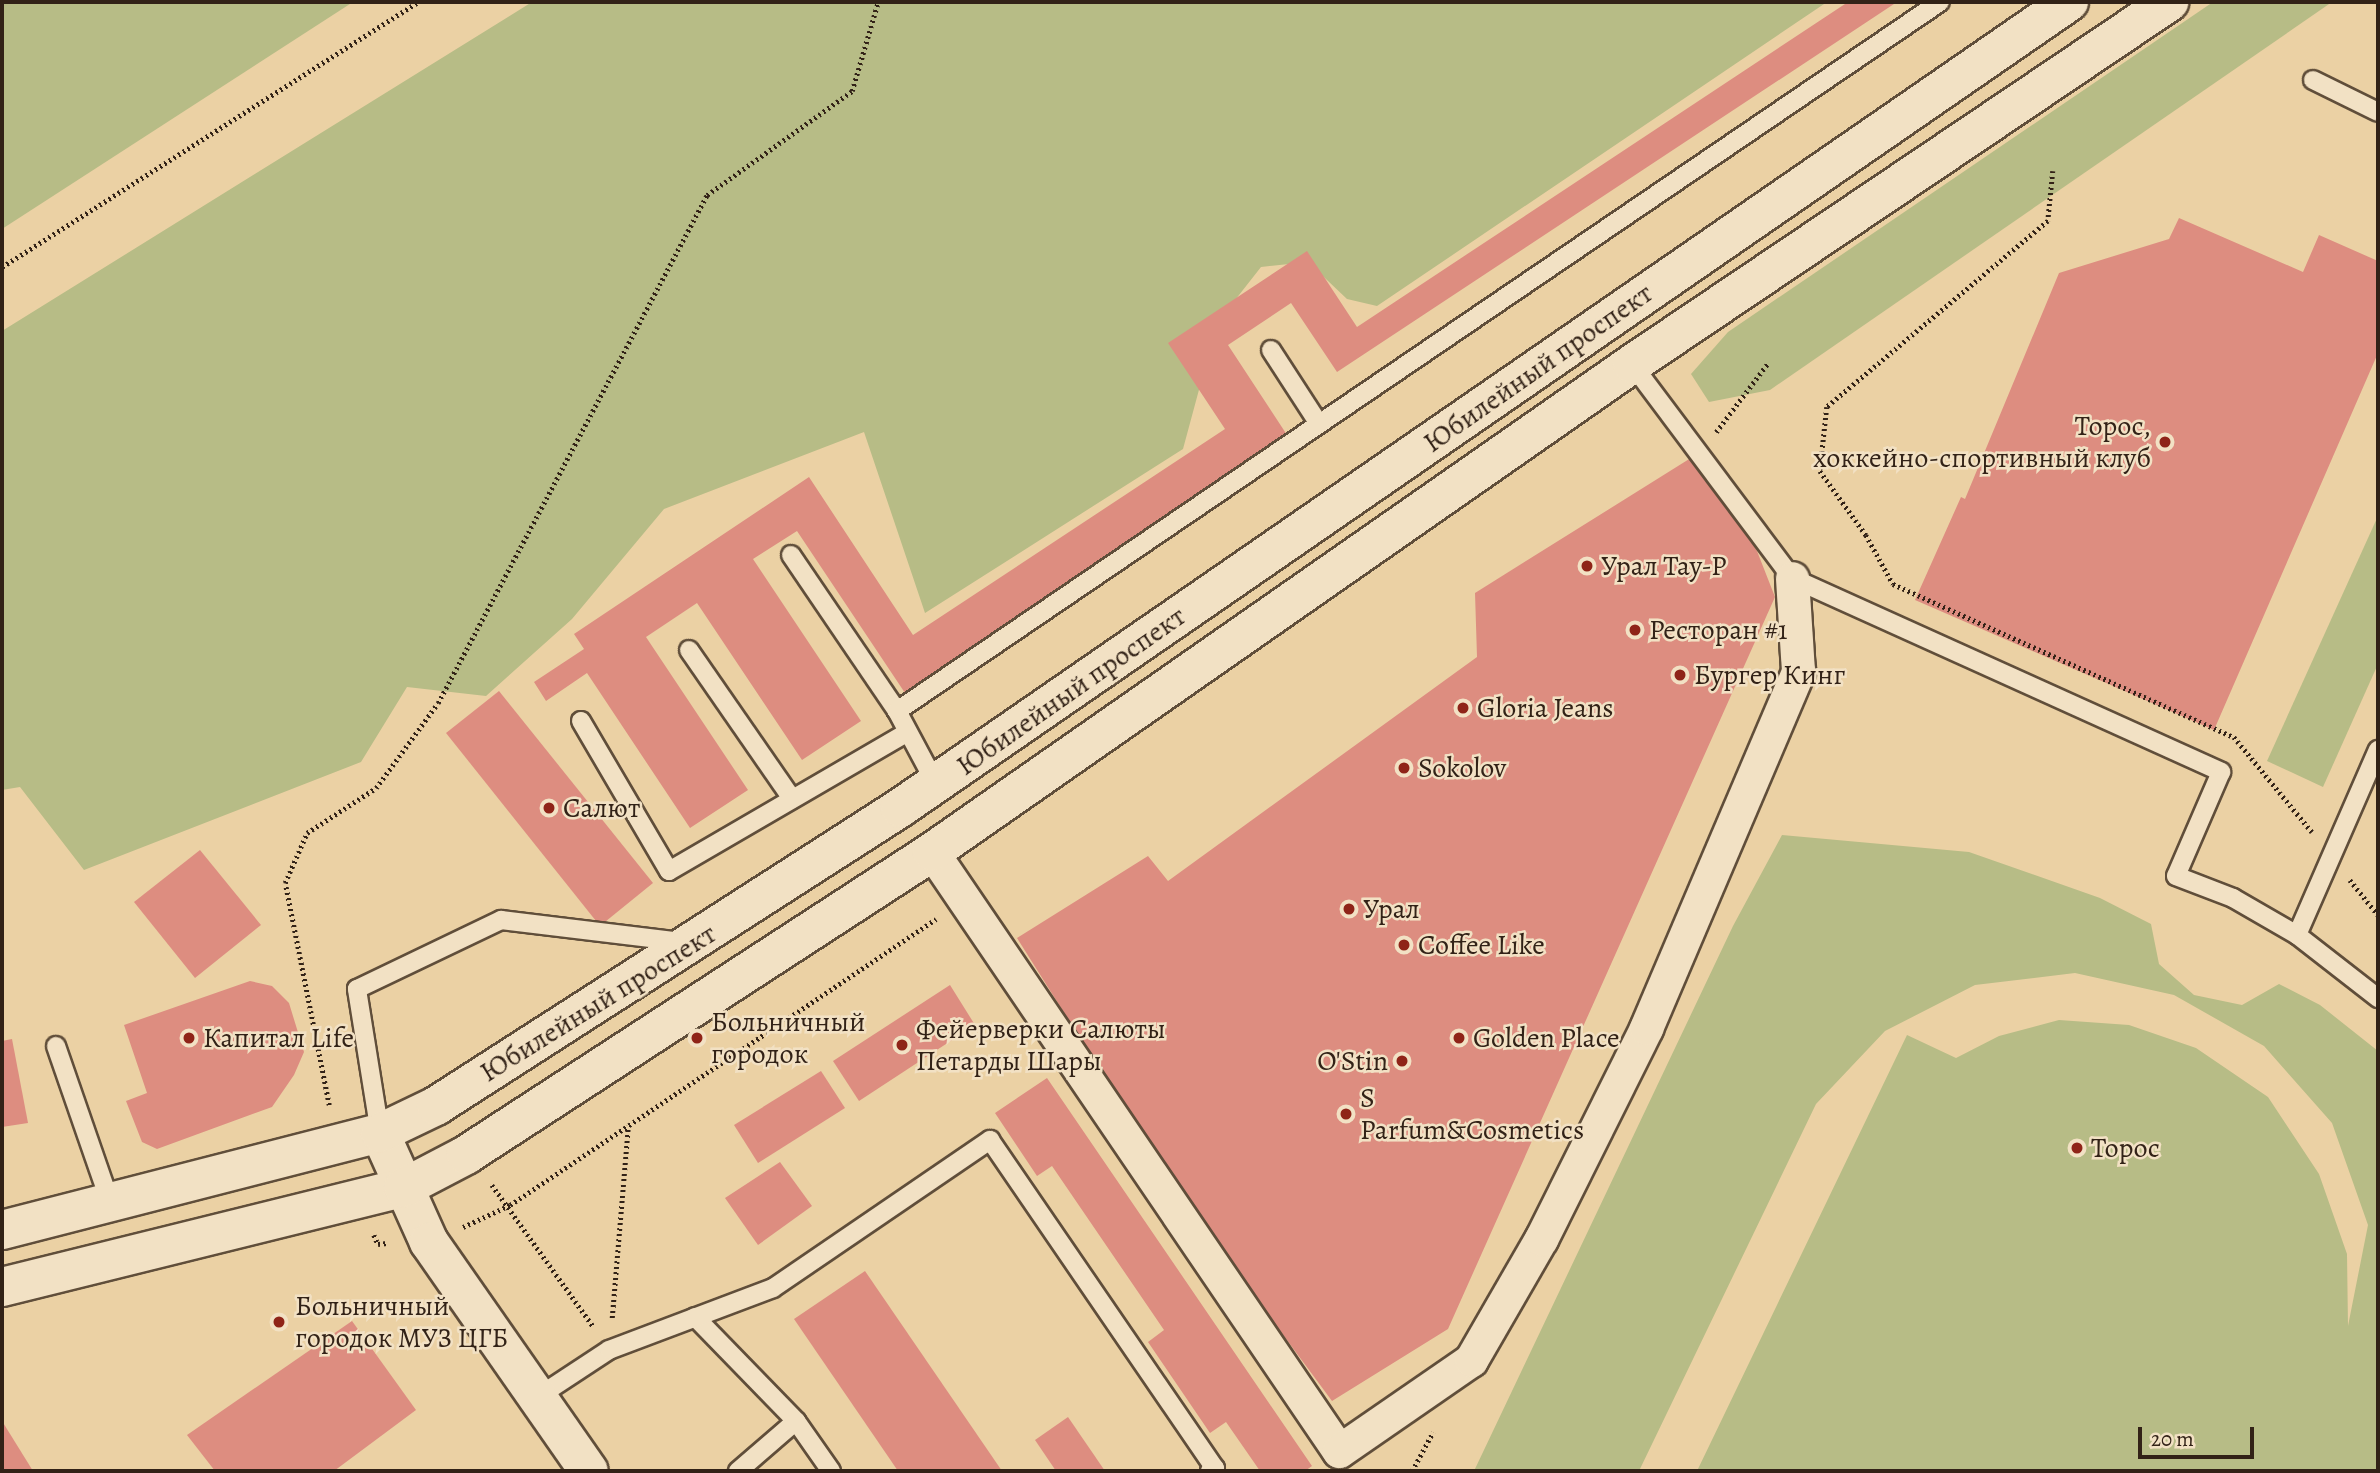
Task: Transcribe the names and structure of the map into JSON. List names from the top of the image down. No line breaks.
{"streets":{"main road":["Юбилейный проспект"]},"places":["Торос, хоккейно-спортивный клуб","Урал Тау-Р","Ресторан #1","Бургер Кинг","Gloria Jeans","Sokolov","Салют","Урал","Coffee Like","Капитал Life","Больничный городок","Golden Place","Фейерверки Салюты Петарды Шары","O'Stin","S Parfum&Cosmetics","Торос","Больничный городок МУЗ ЦГБ"],"scale_bar":"20 m"}
